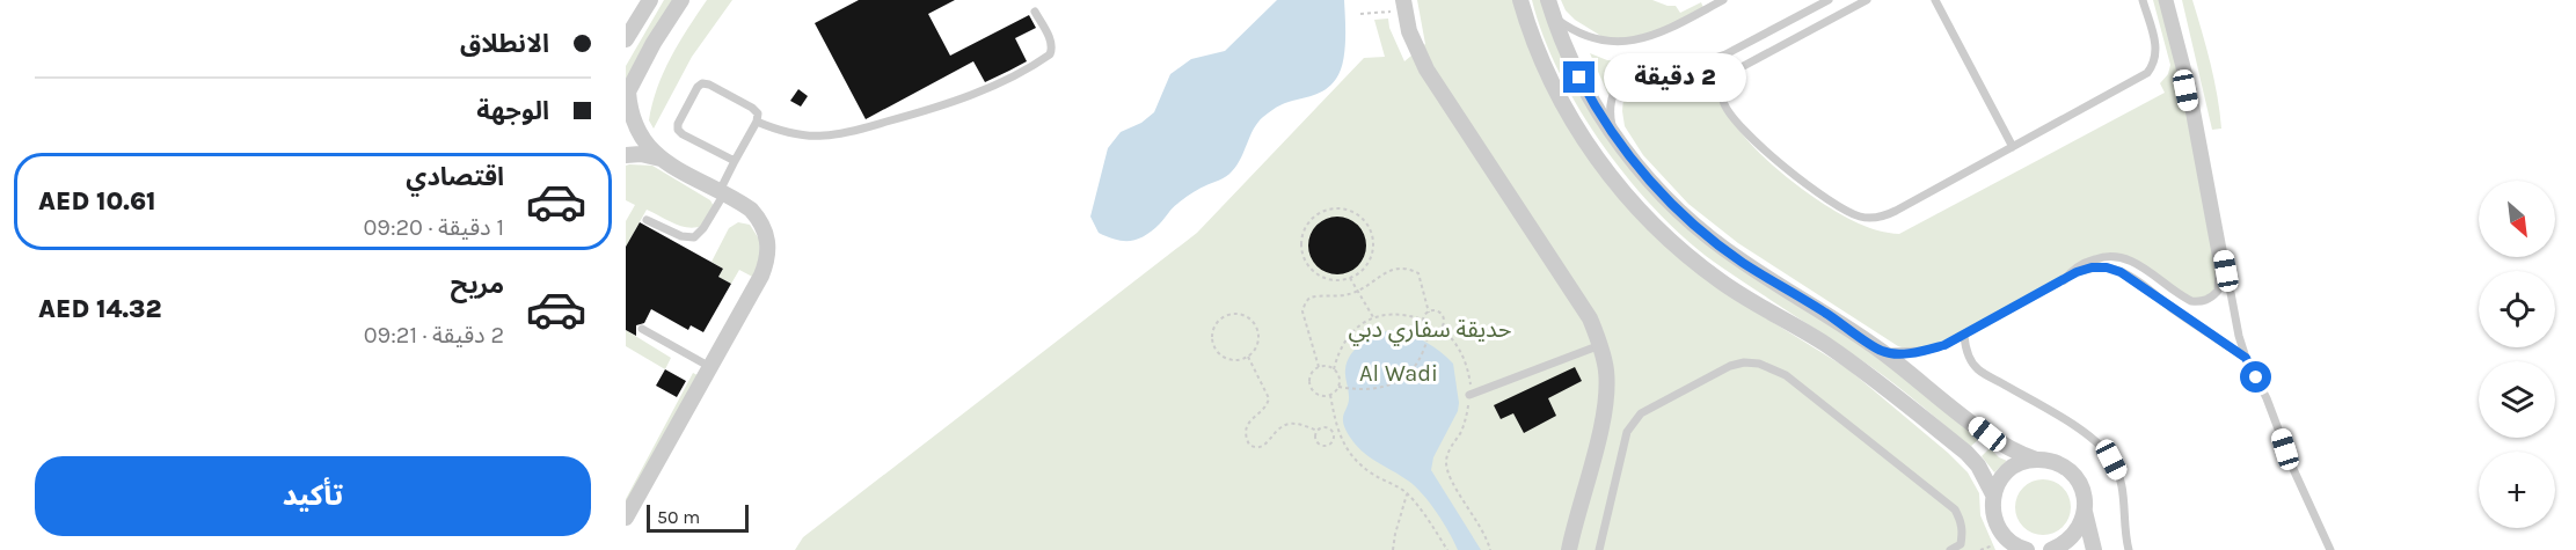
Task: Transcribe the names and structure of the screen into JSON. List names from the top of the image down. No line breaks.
{"parks":["حديقة سفاري دبي","Al Wadi"],"scale_bar":"50 m","north":"bottom right","page":{"banner":["الانطلاق","الوجهة"],"bubble":"2 دقيقة","list":[{"name":"اقتصادي","note":"1 دقيقة · 09:20","value":"AED 10.61"},{"name":"مريح","note":"2 دقيقة · 09:21","value":"AED 14.32"}],"map_buttons":"+","buttons":"تأكيد","scale":"50 m"}}
